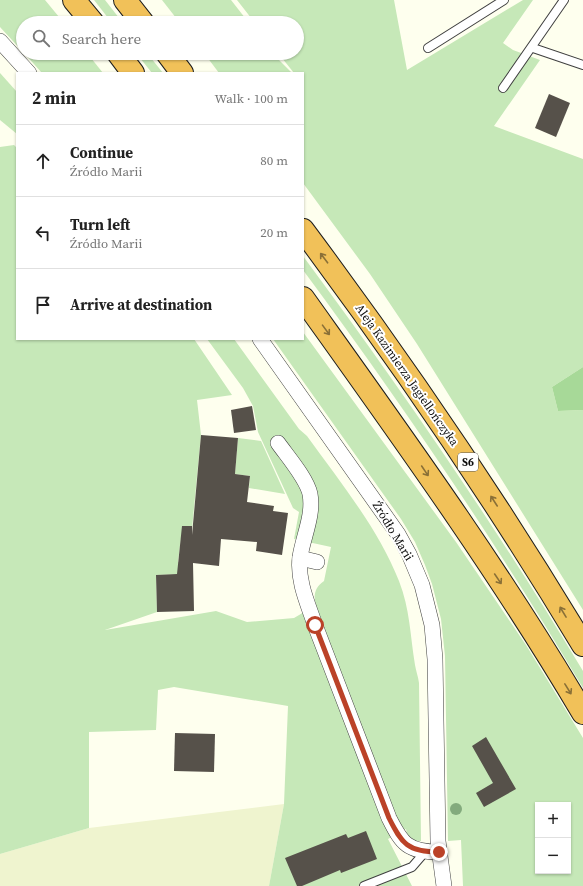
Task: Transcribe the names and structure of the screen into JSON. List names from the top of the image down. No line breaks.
{"streets":{"highway":["Aleja Kazimierza Jagiellończyka","S6"],"street":["Źródło Marii"]},"page":{"search":"Search here","heading":["2 min","Walk · 100 m"],"list":[["Continue","Źródło Marii","80 m"],["Turn left","Źródło Marii","20 m"],"Arrive at destination"],"map_buttons":["+","−"]}}
